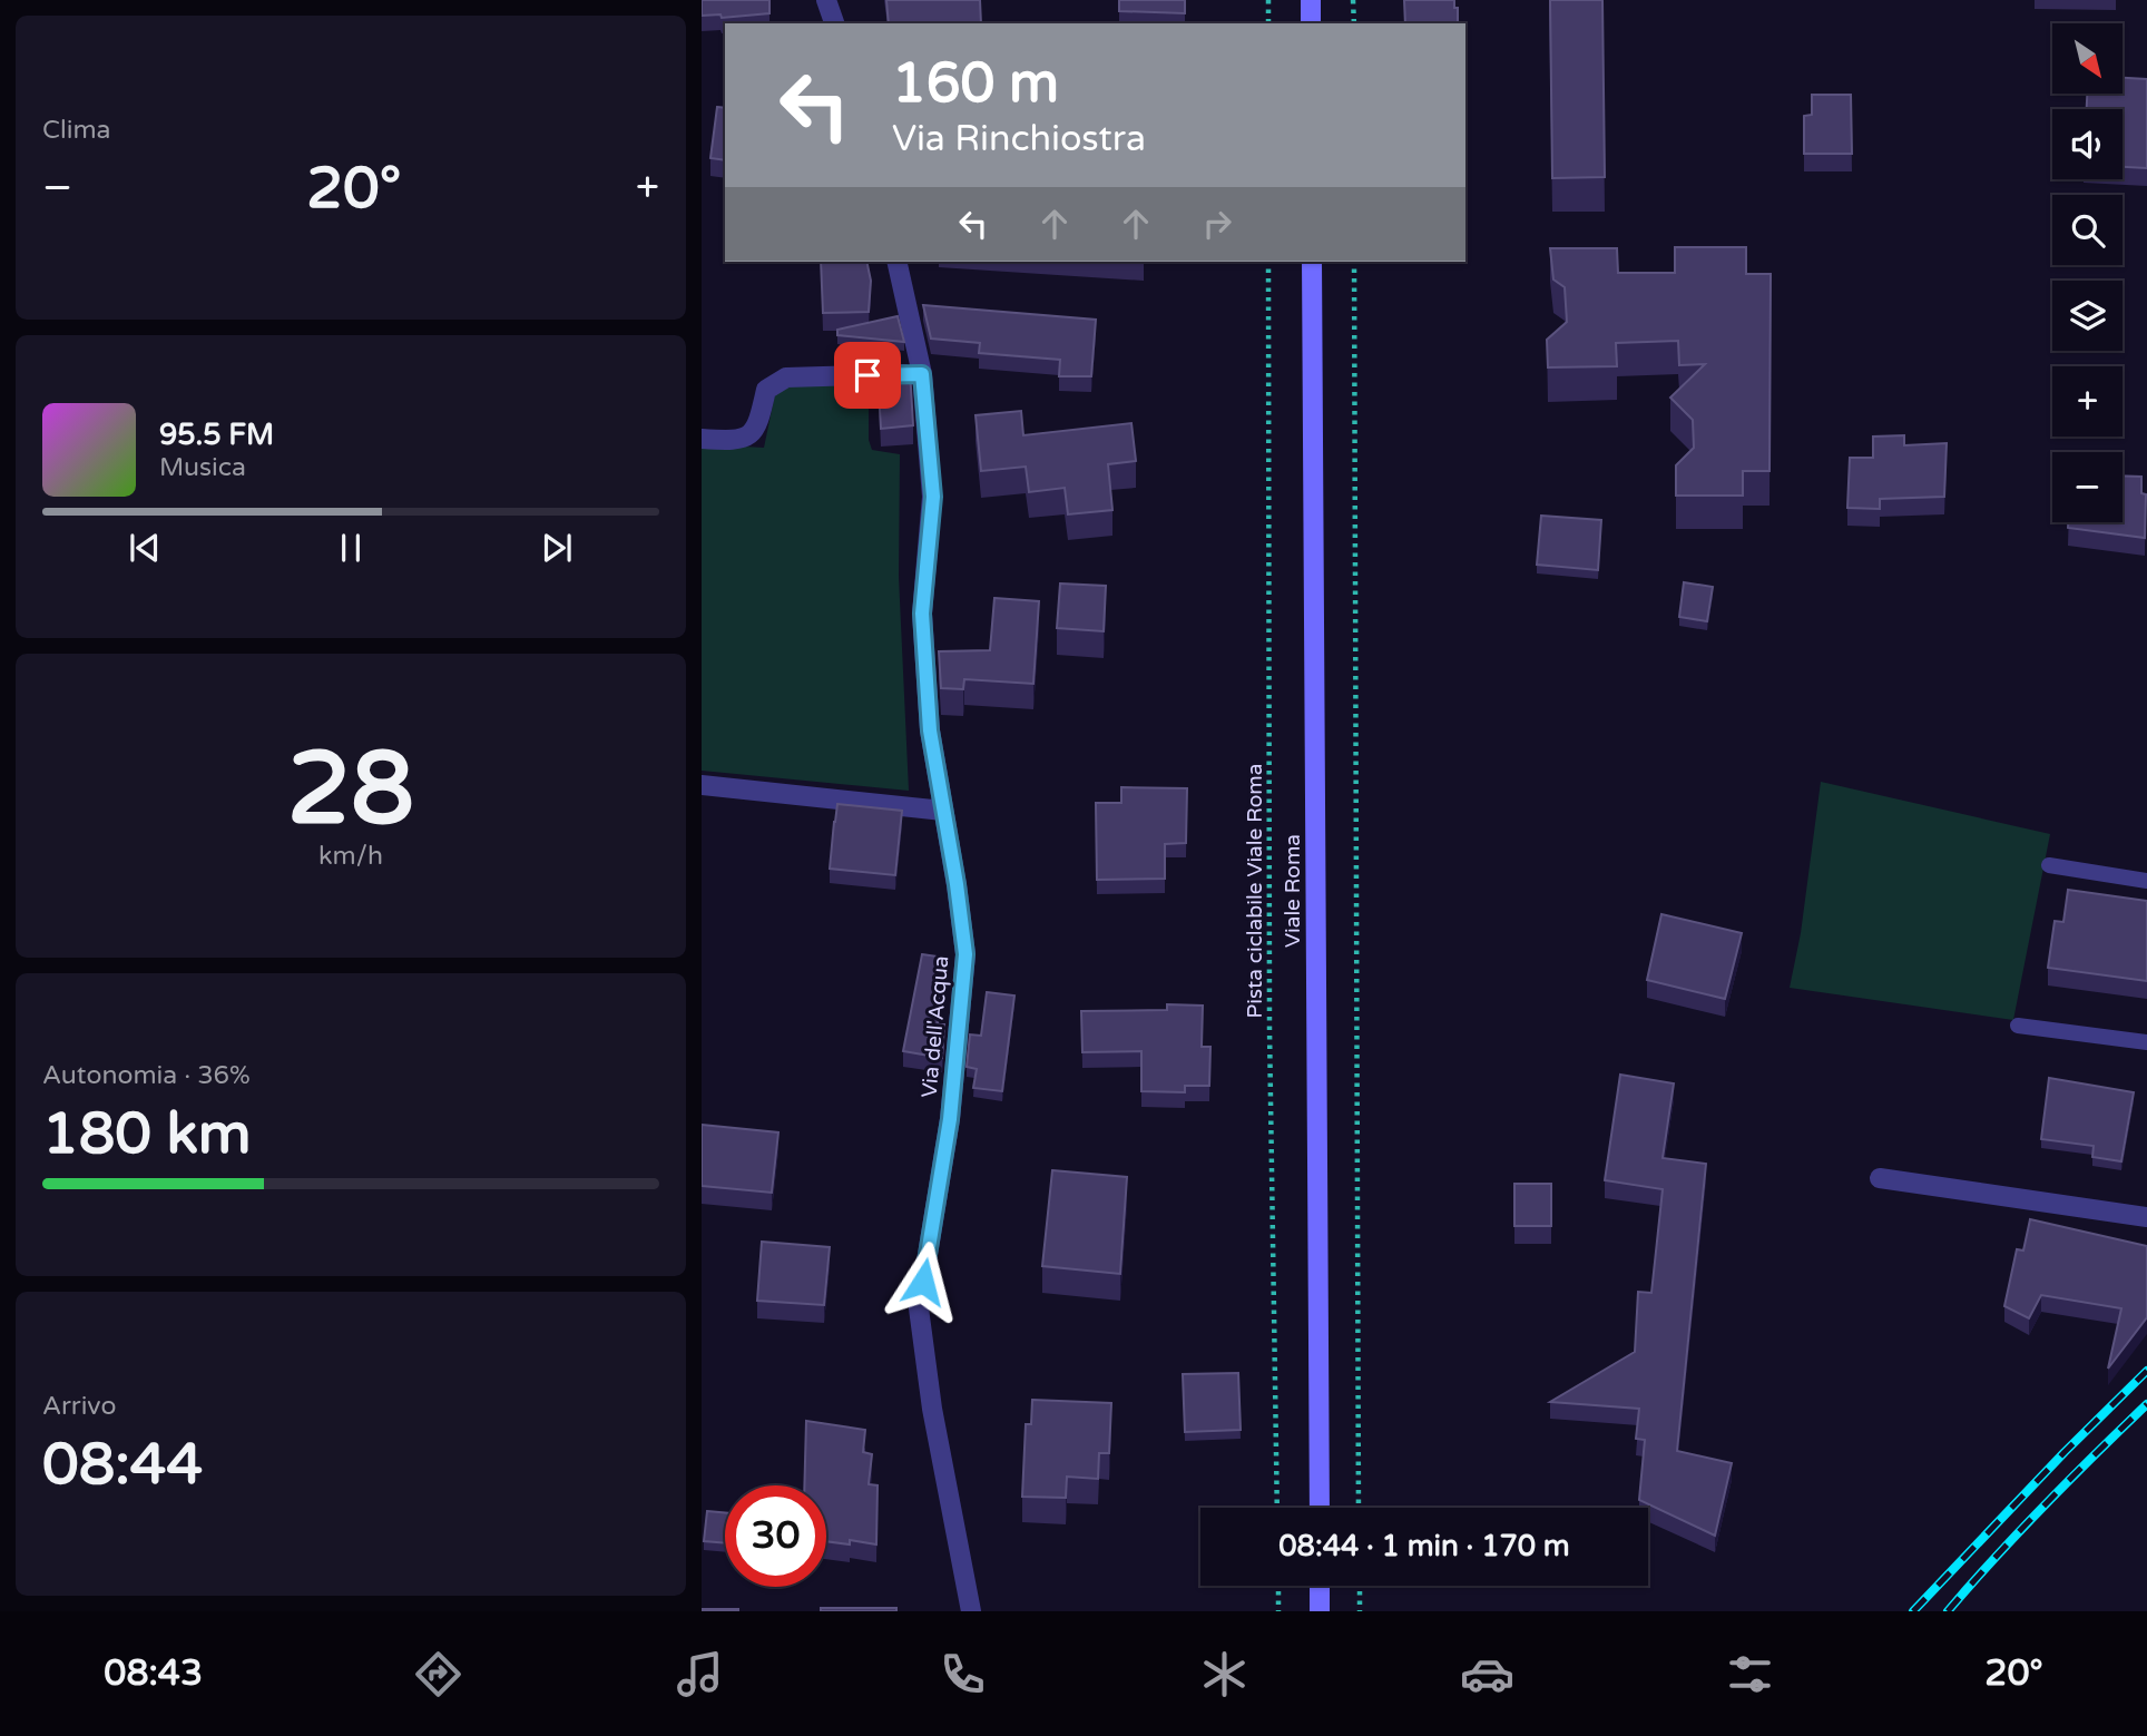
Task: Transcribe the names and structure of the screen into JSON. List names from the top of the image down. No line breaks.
{"streets":{"main road":["Viale Roma"],"street":["Via dell'Acqua"],"path":["Pista ciclabile Viale Roma"]},"north":"bottom right","page":{"tile":["Clima",["28","km/h"],["Autonomia · 36%","180 km"],["Arrivo","08:44"]],"map_buttons":["+","−"],"turn":["160 m","Via Rinchiostra"],"heat":["−","20°","+"],"song":["95.5 FM","Musica"],"limit":"30","trip":"08:44 · 1 min · 170 m","tabs":["08:43","20°"]}}
